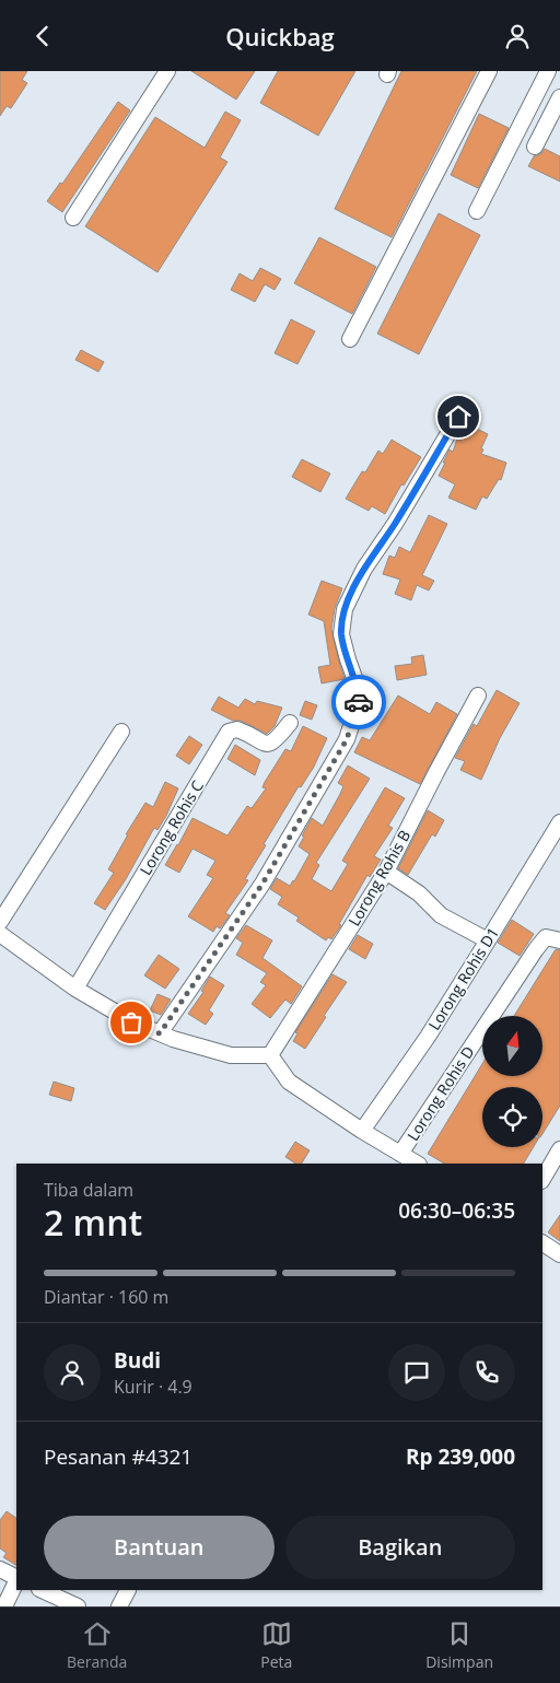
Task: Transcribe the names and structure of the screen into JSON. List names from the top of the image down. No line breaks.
{"streets":{"street":["Lorong Rohis C","Lorong Rohis B","Lorong Rohis D1","Lorong Rohis D"]},"north":"top","page":{"header":"Quickbag","heading":["2 mnt","Tiba dalam","06:30–06:35"],"panel":["Budi","Kurir · 4.9","Pesanan #4321","Rp 239,000"],"bar":"Diantar · 160 m","buttons":["Bantuan","Bagikan"],"tabs":["Beranda","Peta","Disimpan"]}}
